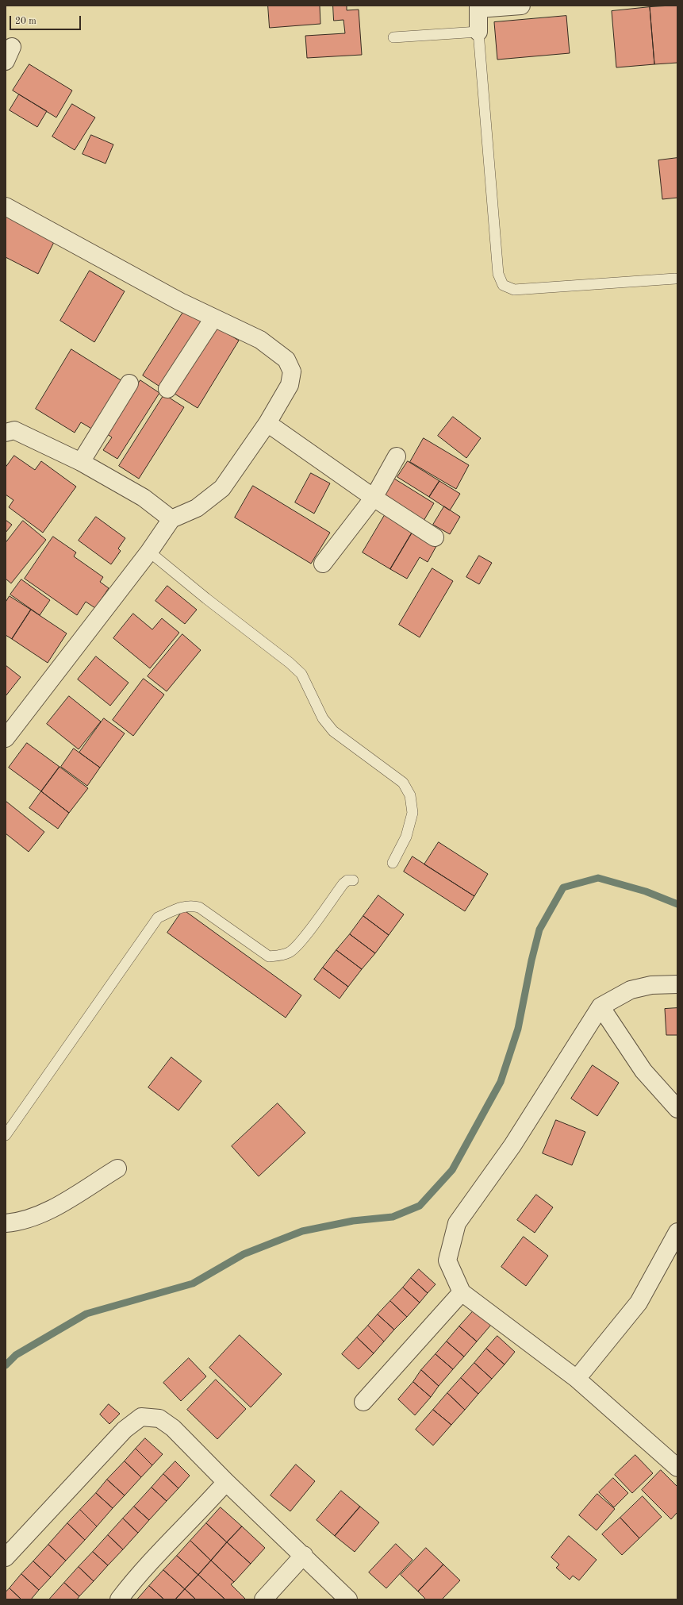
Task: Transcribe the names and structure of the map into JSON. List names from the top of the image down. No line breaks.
{"scale_bar":"20 m"}
